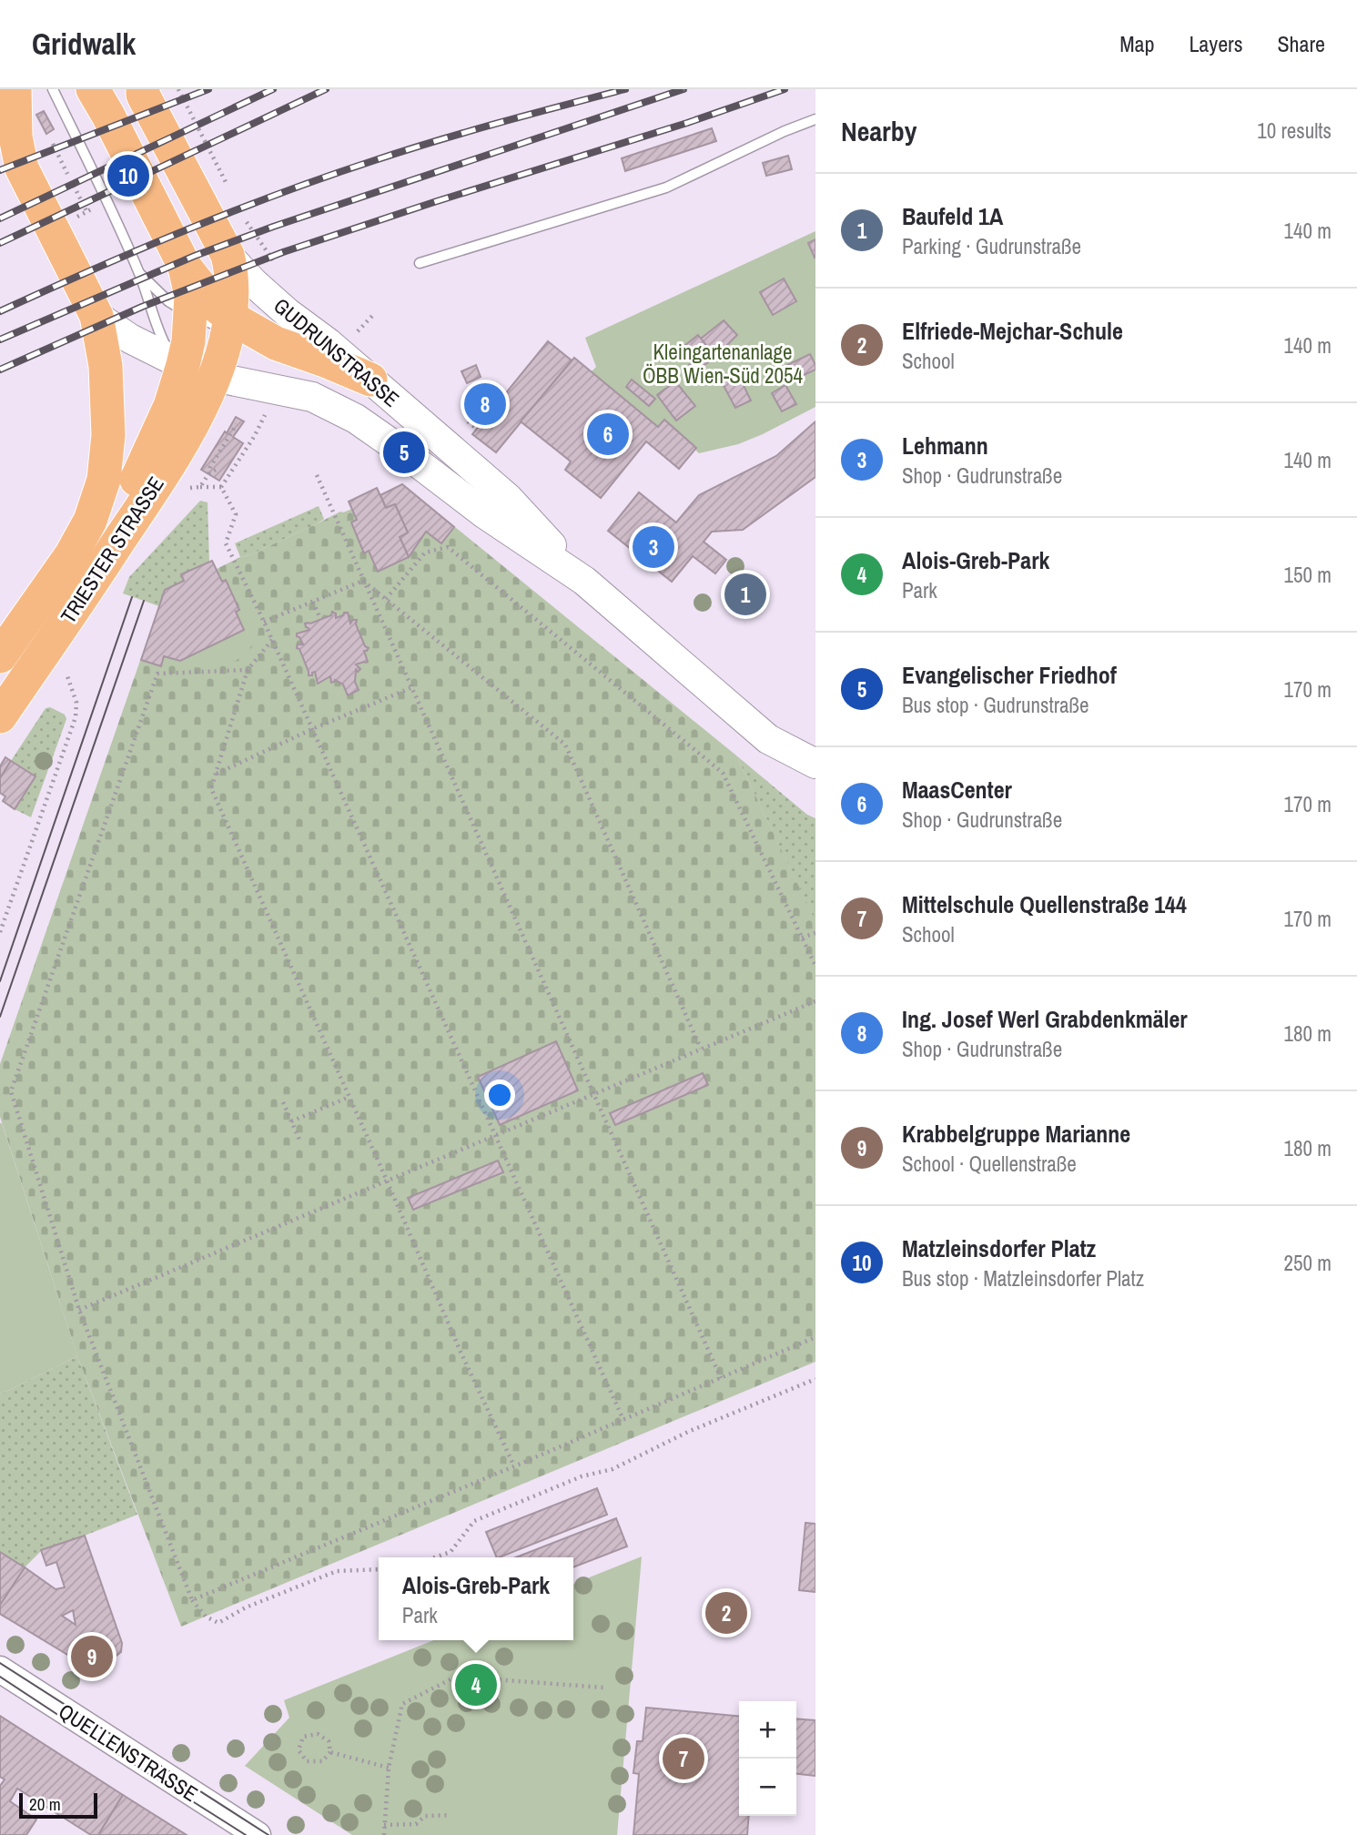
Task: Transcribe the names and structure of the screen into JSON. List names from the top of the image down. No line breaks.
{"streets":{"main road":["GUDRUNSTRASSE","TRIESTER STRASSE"],"street":["QUELLENSTRASSE"]},"crossings":[["GUDRUNSTRASSE","TRIESTER STRASSE"]],"parks":["Kleingartenanlage ÖBB Wien-Süd 2054"],"scale_bar":"20 m","page":{"header":"Gridwalk","nav":["Map","Layers","Share"],"heading":["Nearby","10 results"],"pins":["10","8","6","5","3","1","2","9","4","7"],"list":[{"mark":"1","name":"Baufeld 1A","note":"Parking · Gudrunstraße","value":"140 m"},{"mark":"2","name":"Elfriede-Mejchar-Schule","note":"School","value":"140 m"},{"mark":"3","name":"Lehmann","note":"Shop · Gudrunstraße","value":"140 m"},{"mark":"4","name":"Alois-Greb-Park","note":"Park","value":"150 m"},{"mark":"5","name":"Evangelischer Friedhof","note":"Bus stop · Gudrunstraße","value":"170 m"},{"mark":"6","name":"MaasCenter","note":"Shop · Gudrunstraße","value":"170 m"},{"mark":"7","name":"Mittelschule Quellenstraße 144","note":"School","value":"170 m"},{"mark":"8","name":"Ing. Josef Werl Grabdenkmäler","note":"Shop · Gudrunstraße","value":"180 m"},{"mark":"9","name":"Krabbelgruppe Marianne","note":"School · Quellenstraße","value":"180 m"},{"mark":"10","name":"Matzleinsdorfer Platz","note":"Bus stop · Matzleinsdorfer Platz","value":"250 m"}],"popup":["Alois-Greb-Park","Park"],"map_buttons":["+","−"],"scale":"20 m"}}
